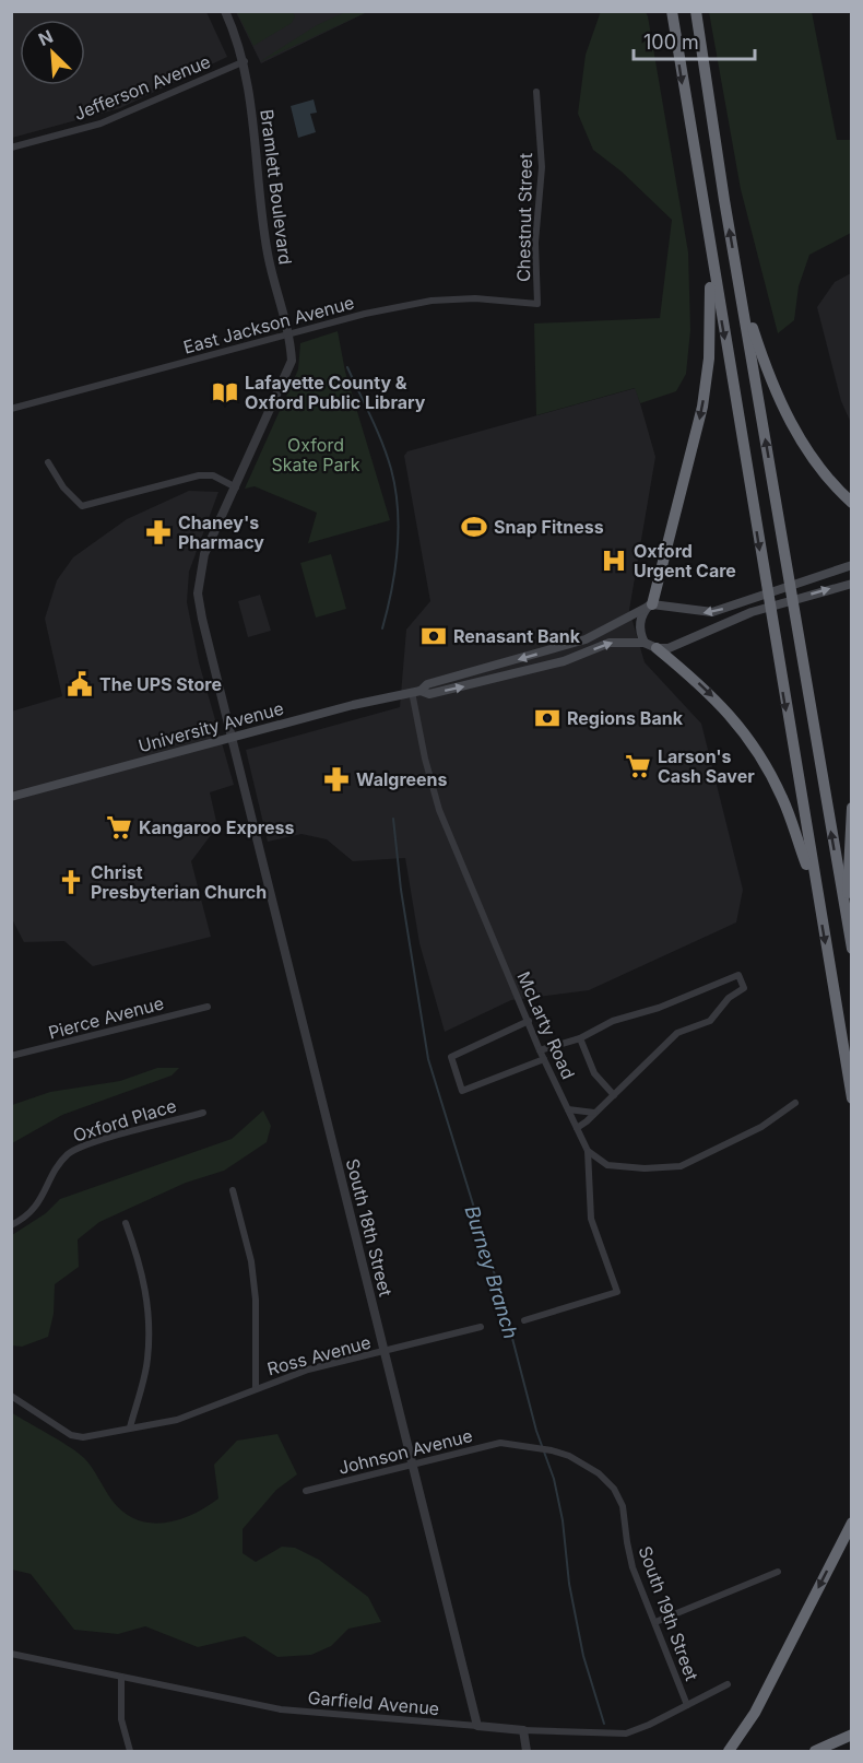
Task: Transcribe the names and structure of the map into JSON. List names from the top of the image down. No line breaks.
{"streets":{"main road":["University Avenue"],"street":["Jefferson Avenue","Bramlett Boulevard","Chestnut Street","East Jackson Avenue","Pierce Avenue","McLarty Road","Oxford Place","South 18th Street","Ross Avenue","Johnson Avenue","South 19th Street","Garfield Avenue"]},"crossings":[["Jefferson Avenue","Bramlett Boulevard"],["Bramlett Boulevard","East Jackson Avenue"],["Bramlett Boulevard","University Avenue"],["Bramlett Boulevard","South 18th Street"],["Chestnut Street","East Jackson Avenue"],["University Avenue","McLarty Road"],["University Avenue","South 18th Street"],["South 18th Street","Ross Avenue"],["South 18th Street","Johnson Avenue"],["South 18th Street","Garfield Avenue"],["Johnson Avenue","South 19th Street"],["South 19th Street","Garfield Avenue"]],"water":["Burney Branch"],"parks":["Oxford Skate Park"],"places":{"library":["Lafayette County & Oxford Public Library"],"sports":["Snap Fitness"],"pharmacy":["Chaney's Pharmacy","Walgreens"],"hospital":["Oxford Urgent Care"],"bank":["Renasant Bank","Regions Bank"],"public building":["The UPS Store"],"supermarket":["Larson's Cash Saver","Kangaroo Express"],"church":["Christ Presbyterian Church"]},"scale_bar":"100 m","north":"top left"}
